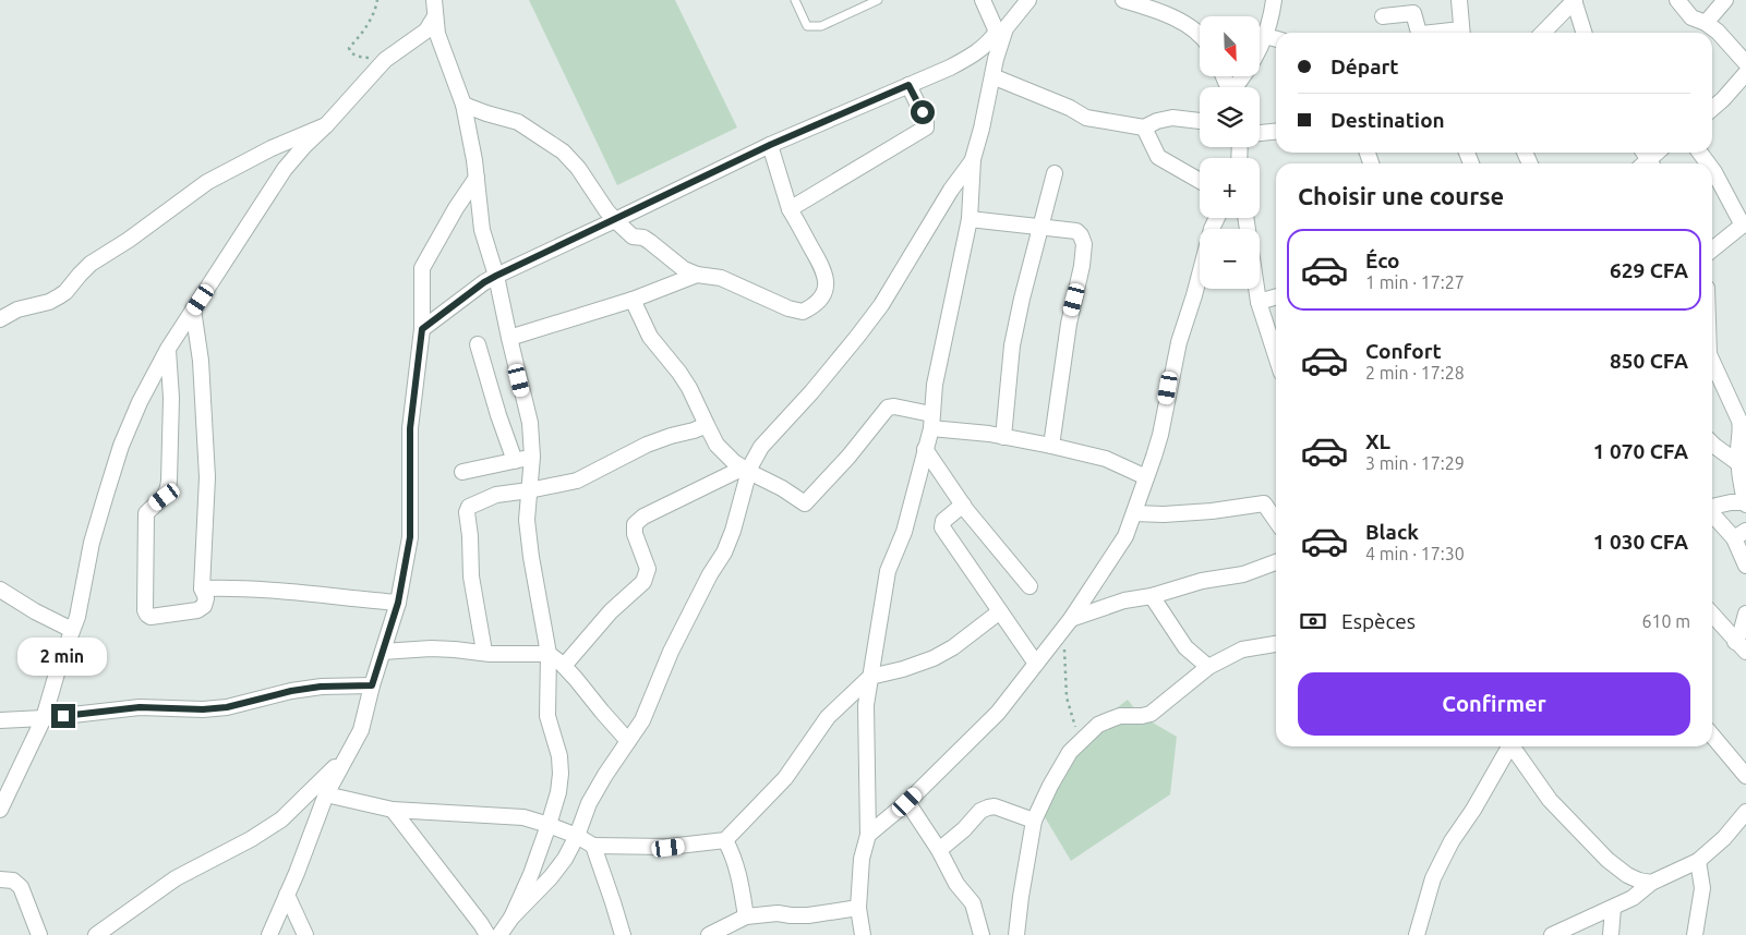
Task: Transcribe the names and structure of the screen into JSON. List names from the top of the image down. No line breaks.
{"north":"bottom right","page":{"map_buttons":["+","−"],"banner":["Départ","Destination"],"heading":"Choisir une course","list":[{"name":"Éco","note":"1 min · 17:27","value":"629 CFA"},{"name":"Confort","note":"2 min · 17:28","value":"850 CFA"},{"name":"XL","note":"3 min · 17:29","value":"1 070 CFA"},{"name":"Black","note":"4 min · 17:30","value":"1 030 CFA"}],"pay":["Espèces","610 m"],"bubble":"2 min","buttons":"Confirmer"}}
